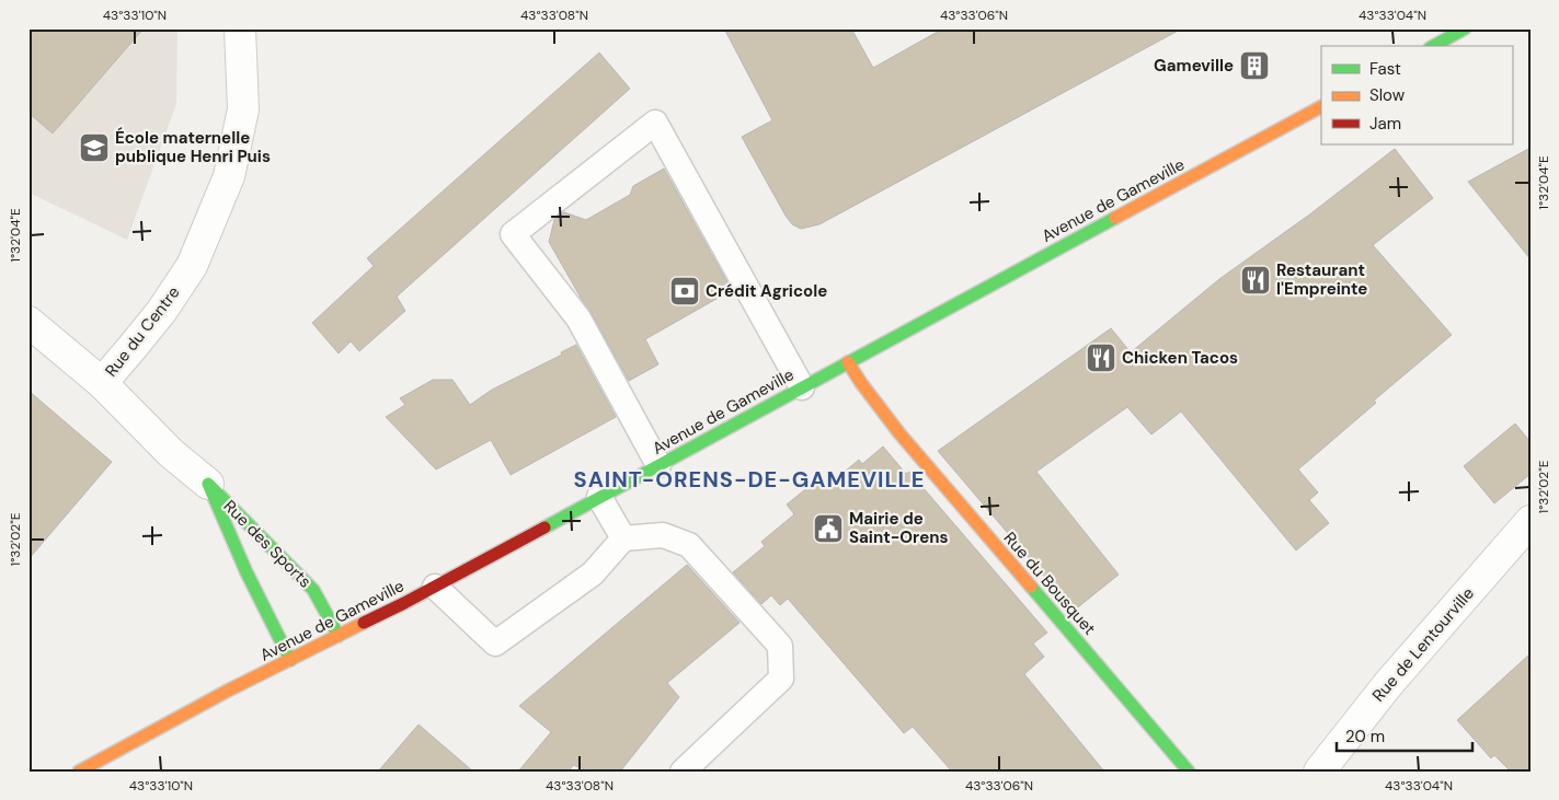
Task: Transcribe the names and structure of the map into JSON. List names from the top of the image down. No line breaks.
{"streets":{"main road":["Avenue de Gameville","Rue des Sports","Rue du Bousquet"],"street":["Rue du Centre","Rue de Lentourville"]},"crossings":[["Avenue de Gameville","Rue des Sports"],["Avenue de Gameville","Rue du Bousquet"],["Rue du Centre","Rue des Sports"]],"districts":["SAINT-ORENS-DE-GAMEVILLE"],"places":{"building":["Gameville"],"school or university":["École maternelle publique Henri Puis"],"restaurant":["Restaurant l'Empreinte","Chicken Tacos"],"bank":["Crédit Agricole"],"public building":["Mairie de Saint-Orens"]},"legend":["Fast","Slow","Jam"],"scale_bar":"20 m","coordinates":["43°33'10\"N","43°33'08\"N","43°33'06\"N","43°33'04\"N","1°32'04\"E","1°32'02\"E"]}
